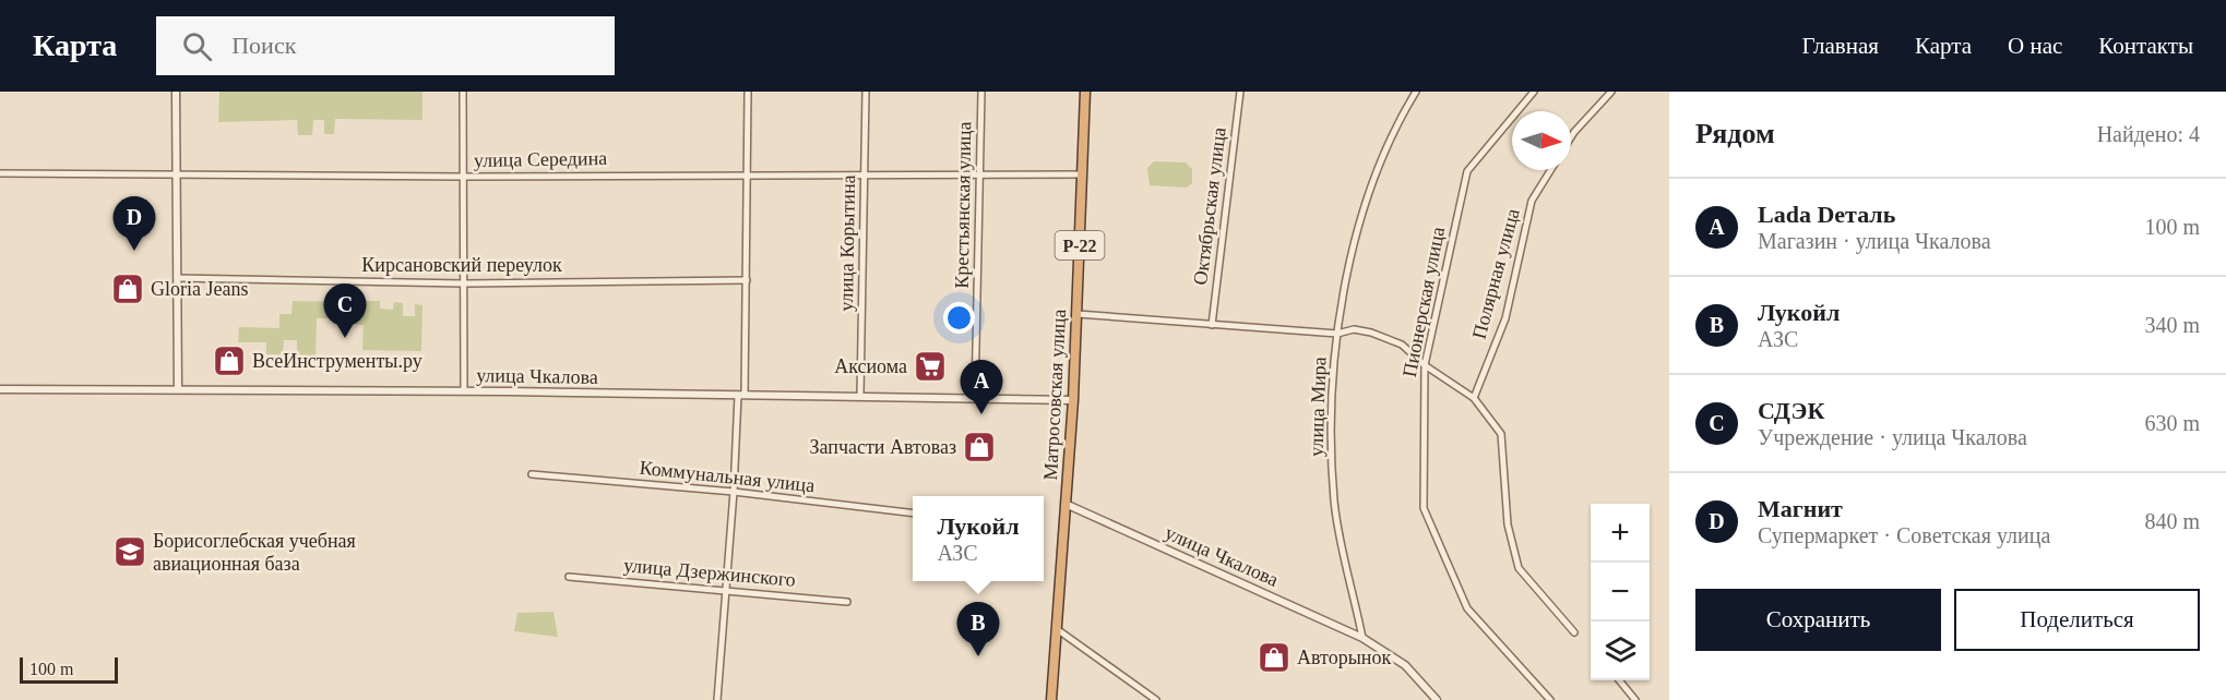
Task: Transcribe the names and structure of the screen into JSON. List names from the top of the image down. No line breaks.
{"streets":{"highway":["Р-22","Матросовская улица"],"street":["улица Середина","Крестьянская улица","Октябрьская улица","улица Корытина","Кирсановский переулок","Полярная улица","Пионерская улица","улица Чкалова","улица Мира","Коммунальная улица","улица Дзержинского"]},"crossings":[["улица Середина","Крестьянская улица"],["улица Середина","улица Корытина"],["улица Середина","Матросовская улица"],["Крестьянская улица","улица Чкалова"],["улица Корытина","улица Чкалова"],["улица Чкалова","Матросовская улица"],["улица Чкалова","улица Мира"]],"places":{"shop":["Gloria Jeans","ВсеИнструменты.ру","Запчасти Автоваз","Авторынок"],"supermarket":["Аксиома"],"school or university":["Борисоглебская учебная авиационная база"]},"scale_bar":"100 m","north":"right","page":{"header":"Карта","search":"Поиск","nav":["Главная","Карта","О нас","Контакты"],"heading":["Рядом","Найдено: 4"],"list":[{"mark":"A","name":"Lada Dеталь","note":"Магазин · улица Чкалова","value":"100 m"},{"mark":"B","name":"Лукойл","note":"АЗС","value":"340 m"},{"mark":"C","name":"СДЭК","note":"Учреждение · улица Чкалова","value":"630 m"},{"mark":"D","name":"Магнит","note":"Супермаркет · Советская улица","value":"840 m"}],"pins":["D","C","A","B"],"popup":["Лукойл","АЗС"],"map_buttons":["+","−"],"buttons":["Сохранить","Поделиться"],"scale":"100 m"}}
